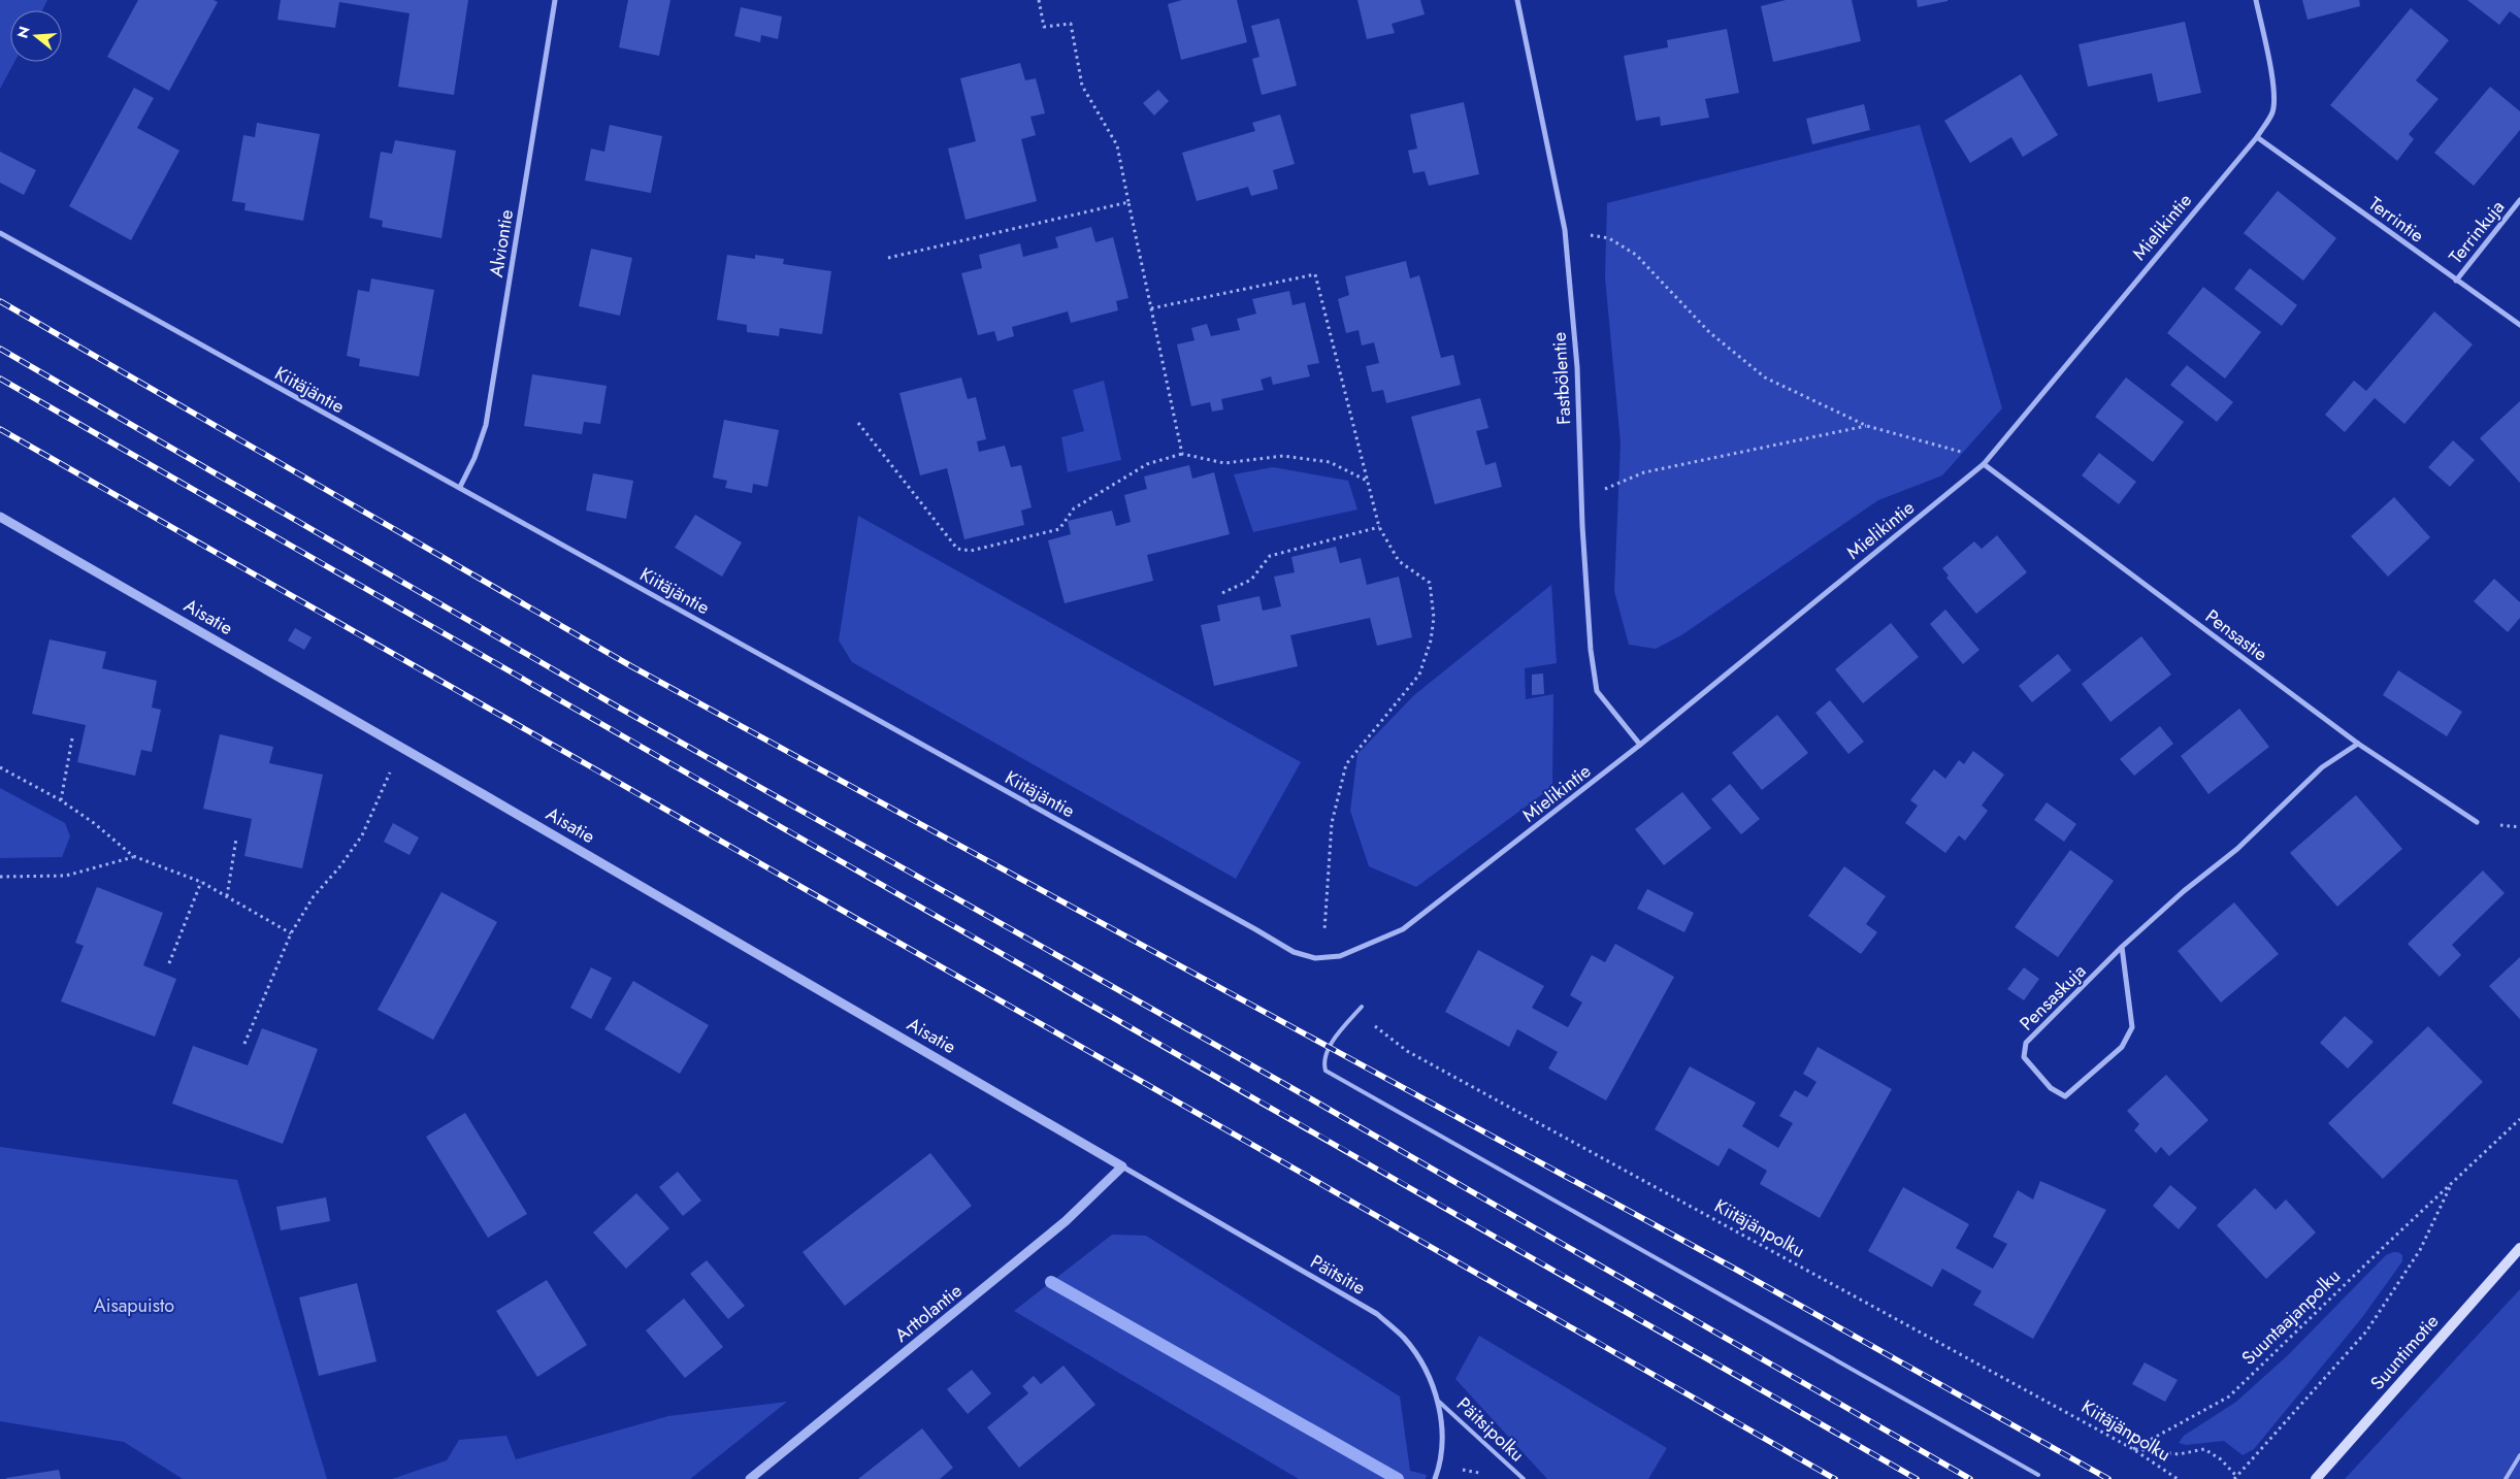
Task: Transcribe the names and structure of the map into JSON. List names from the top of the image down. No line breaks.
{"streets":{"main road":["Suuntimotie"],"street":["Terrintie","Mielikintie","Terrinkuja","Alviontie","Fastbölentie","Kiitäjäntie","Aisatie","Pensastie","Pensaskuja","Päitsitie","Arttolantie"],"lane":["Päitsipolku"],"path":["Kiitäjänpolku","Suuntaajanpolku"]},"crossings":[["Terrintie","Mielikintie"],["Terrintie","Terrinkuja"],["Mielikintie","Fastbölentie"],["Mielikintie","Kiitäjäntie"],["Mielikintie","Pensastie"],["Alviontie","Kiitäjäntie"],["Aisatie","Päitsitie"],["Aisatie","Arttolantie"],["Pensastie","Pensaskuja"],["Kiitäjänpolku","Suuntaajanpolku"],["Päitsitie","Arttolantie"],["Päitsitie","Päitsipolku"]],"parks":["Aisapuisto"],"north":"left"}
